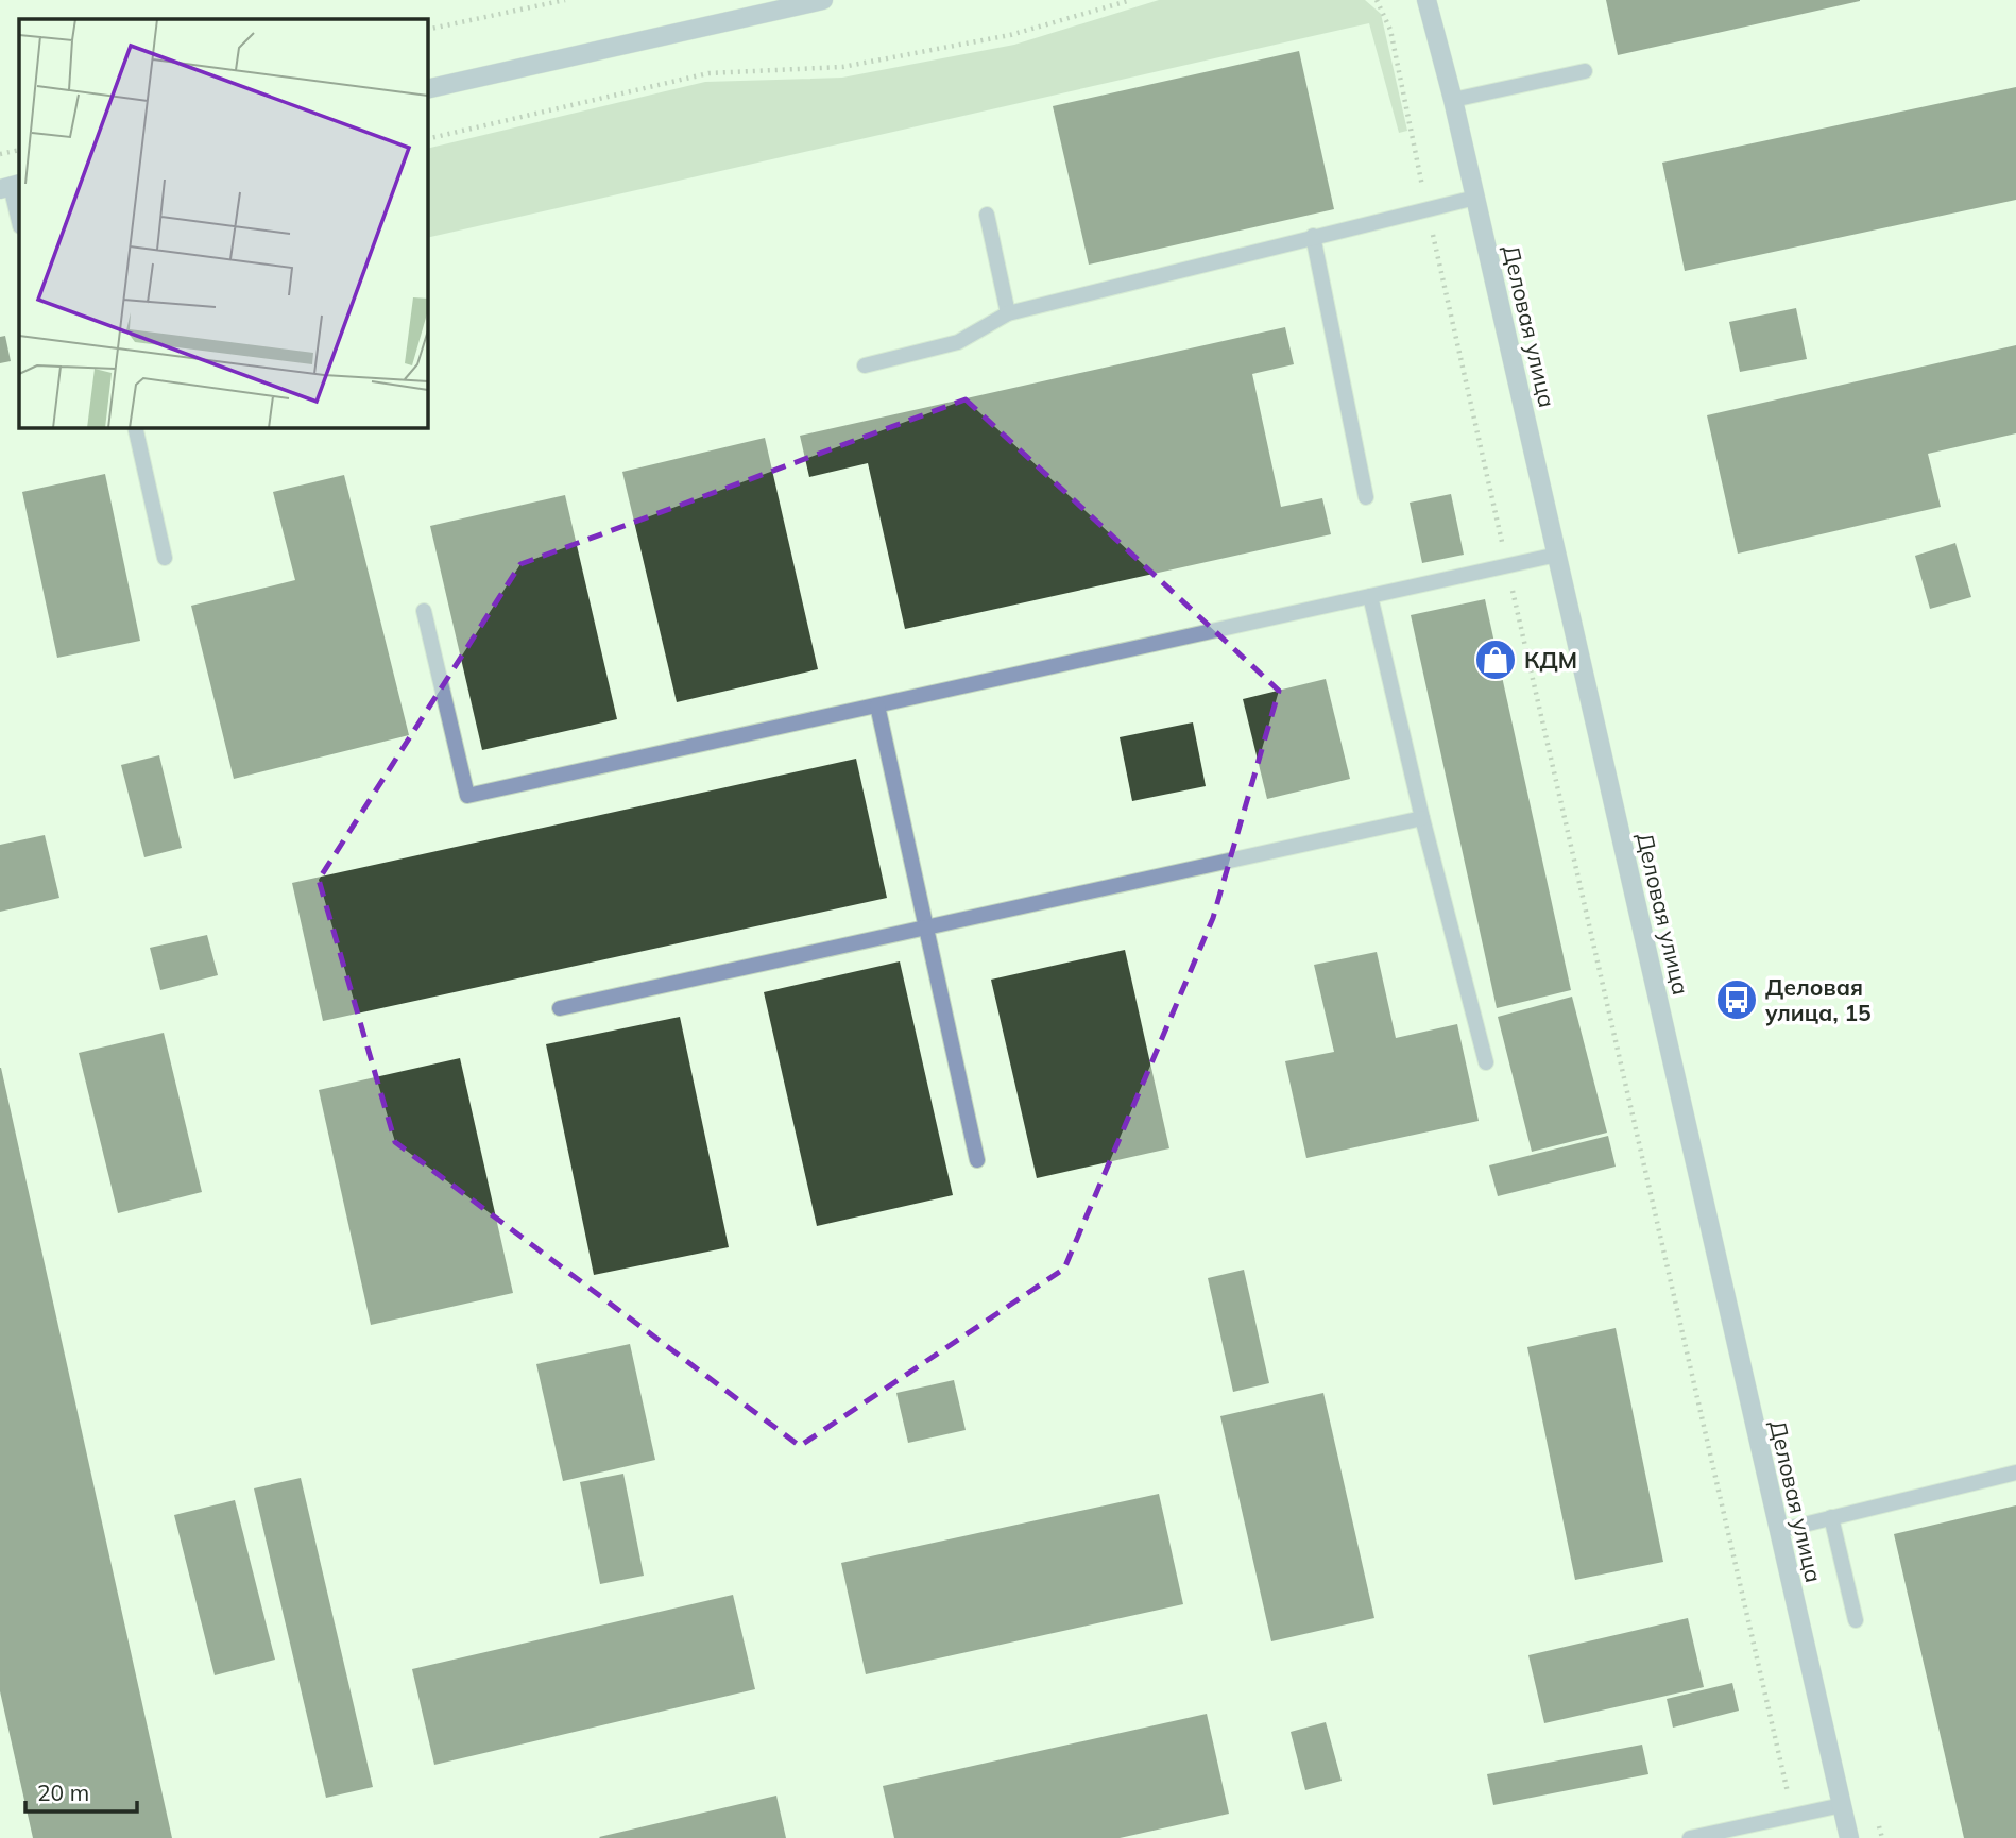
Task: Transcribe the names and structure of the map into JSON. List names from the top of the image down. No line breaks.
{"streets":{"street":["Деловая улица"]},"places":{"shop":["КДМ"],"bus stop":["Деловая улица, 15"]},"scale_bar":"20 m"}
